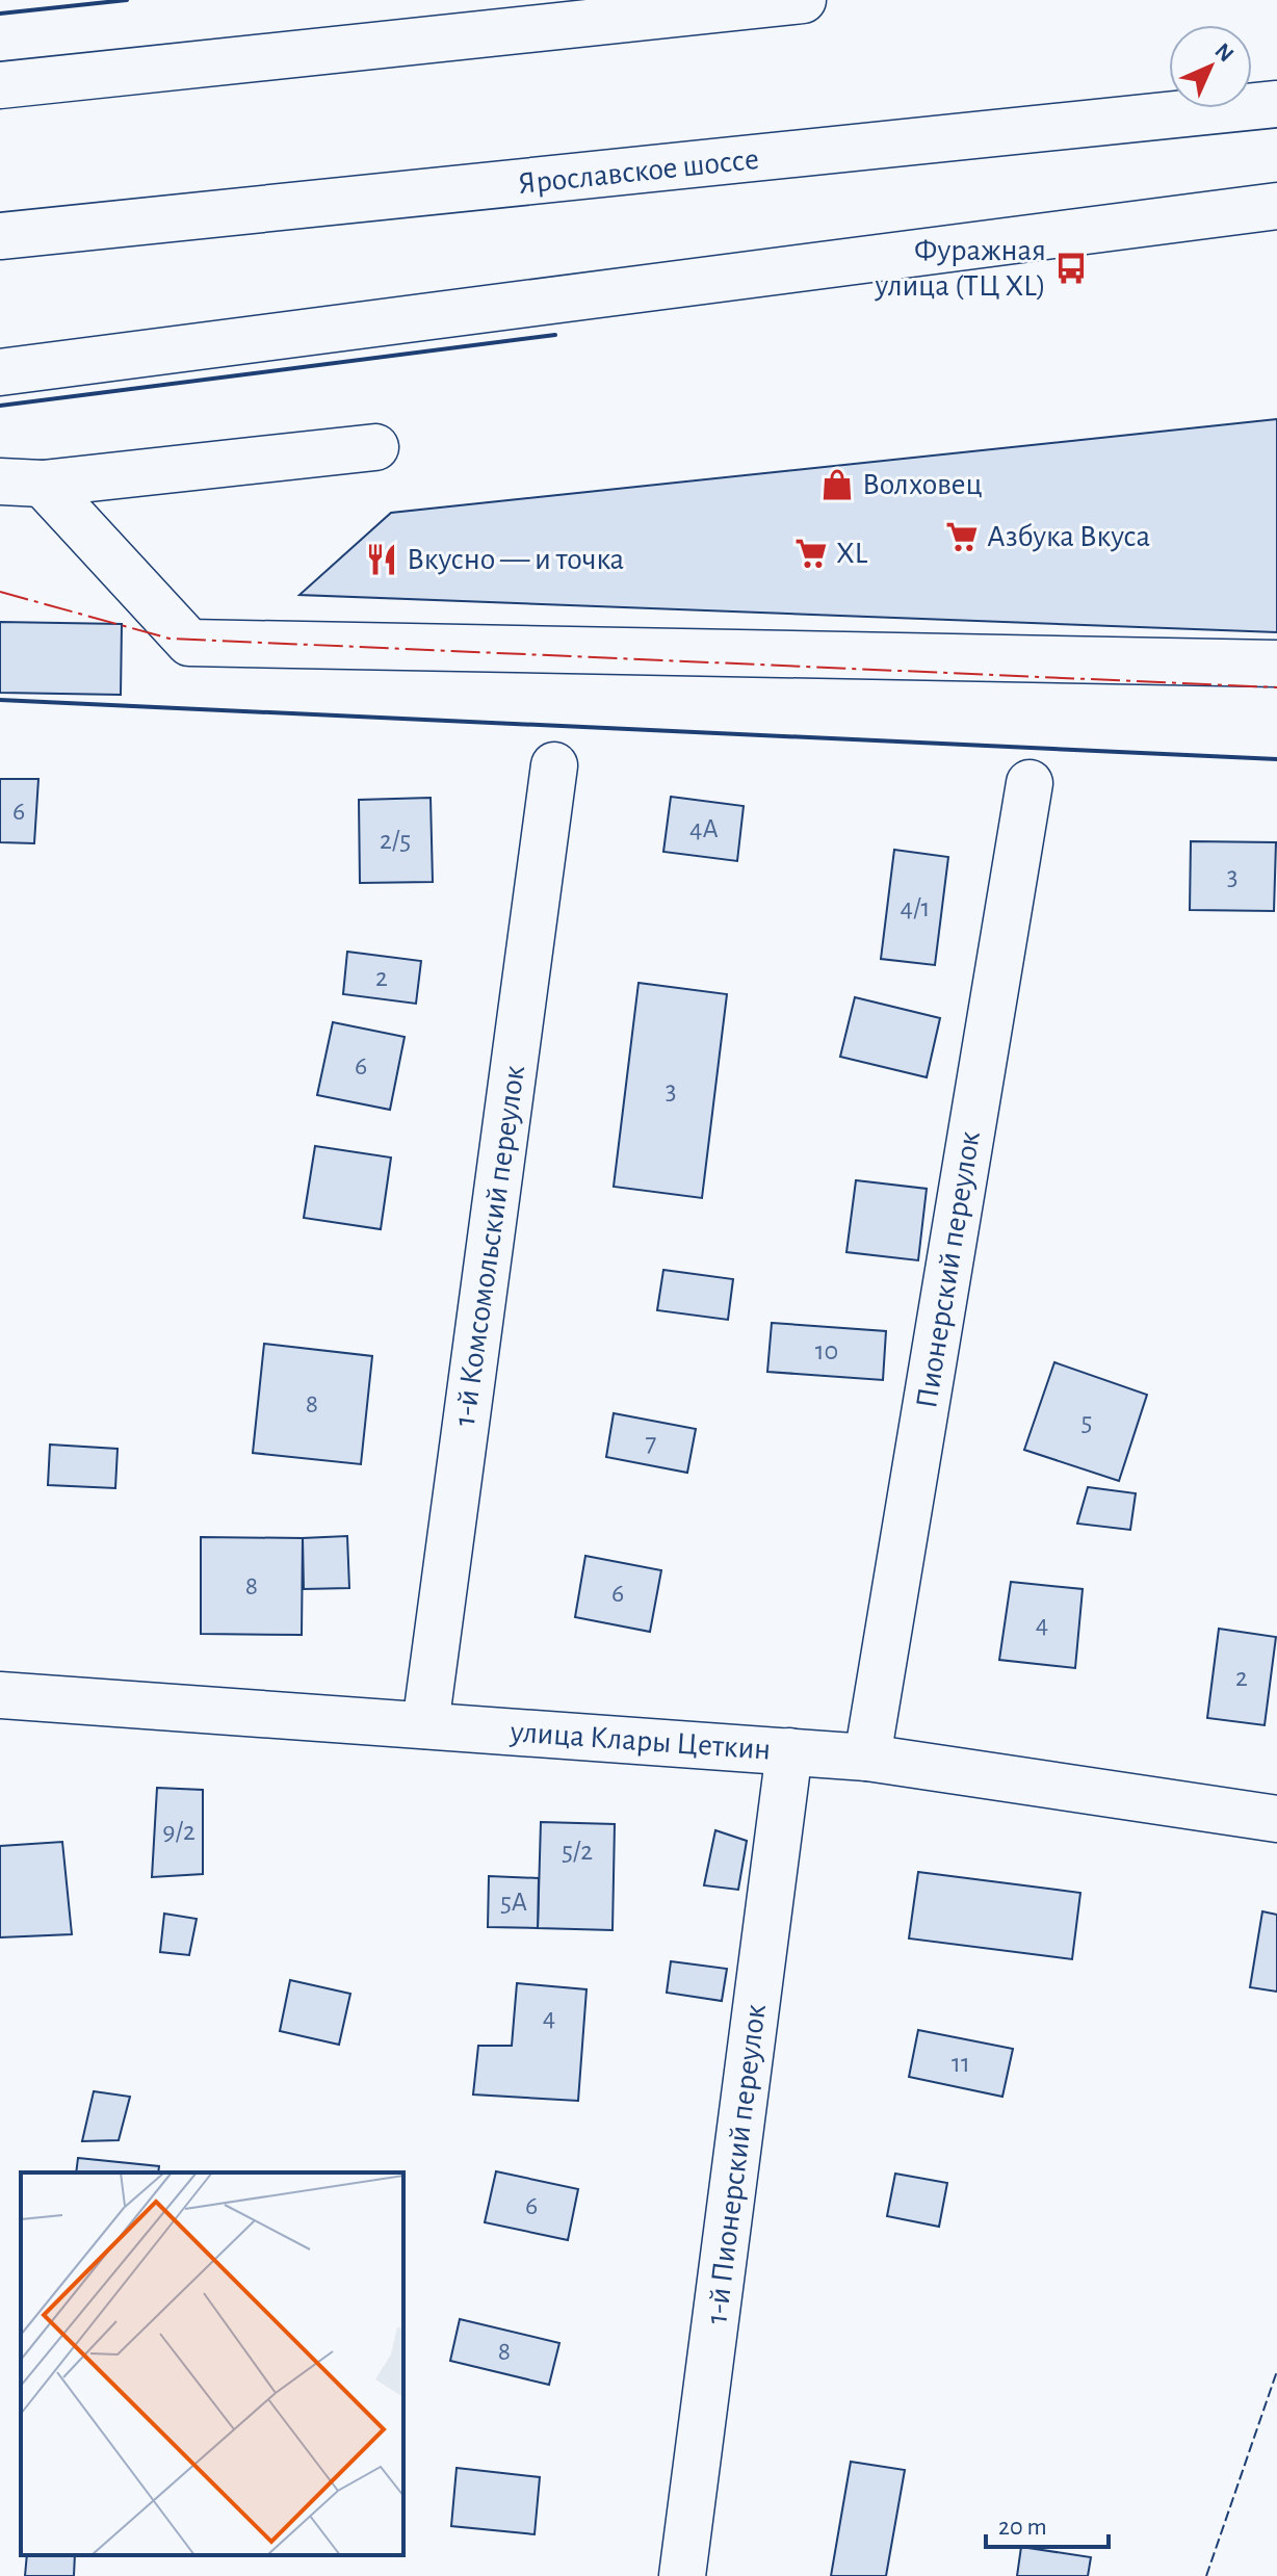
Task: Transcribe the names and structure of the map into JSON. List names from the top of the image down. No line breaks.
{"streets":{"main road":["Ярославское шоссе","1-й Комсомольский переулок","Пионерский переулок","улица Клары Цеткин","1-й Пионерский переулок"]},"crossings":[["1-й Комсомольский переулок","улица Клары Цеткин"],["Пионерский переулок","улица Клары Цеткин"],["улица Клары Цеткин","1-й Пионерский переулок"]],"places":{"bus stop":["Фуражная улица (ТЦ XL)"],"shop":["Волховец"],"supermarket":["Азбука Вкуса","XL"],"restaurant":["Вкусно — и точка"]},"house_numbers":["6","4А","2/5","3","4/1","2","6","3","10","8","5","7","8","6","4","2","9/2","5/2","5А","4","11","6","8"],"scale_bar":"20 m","north":"top right"}
